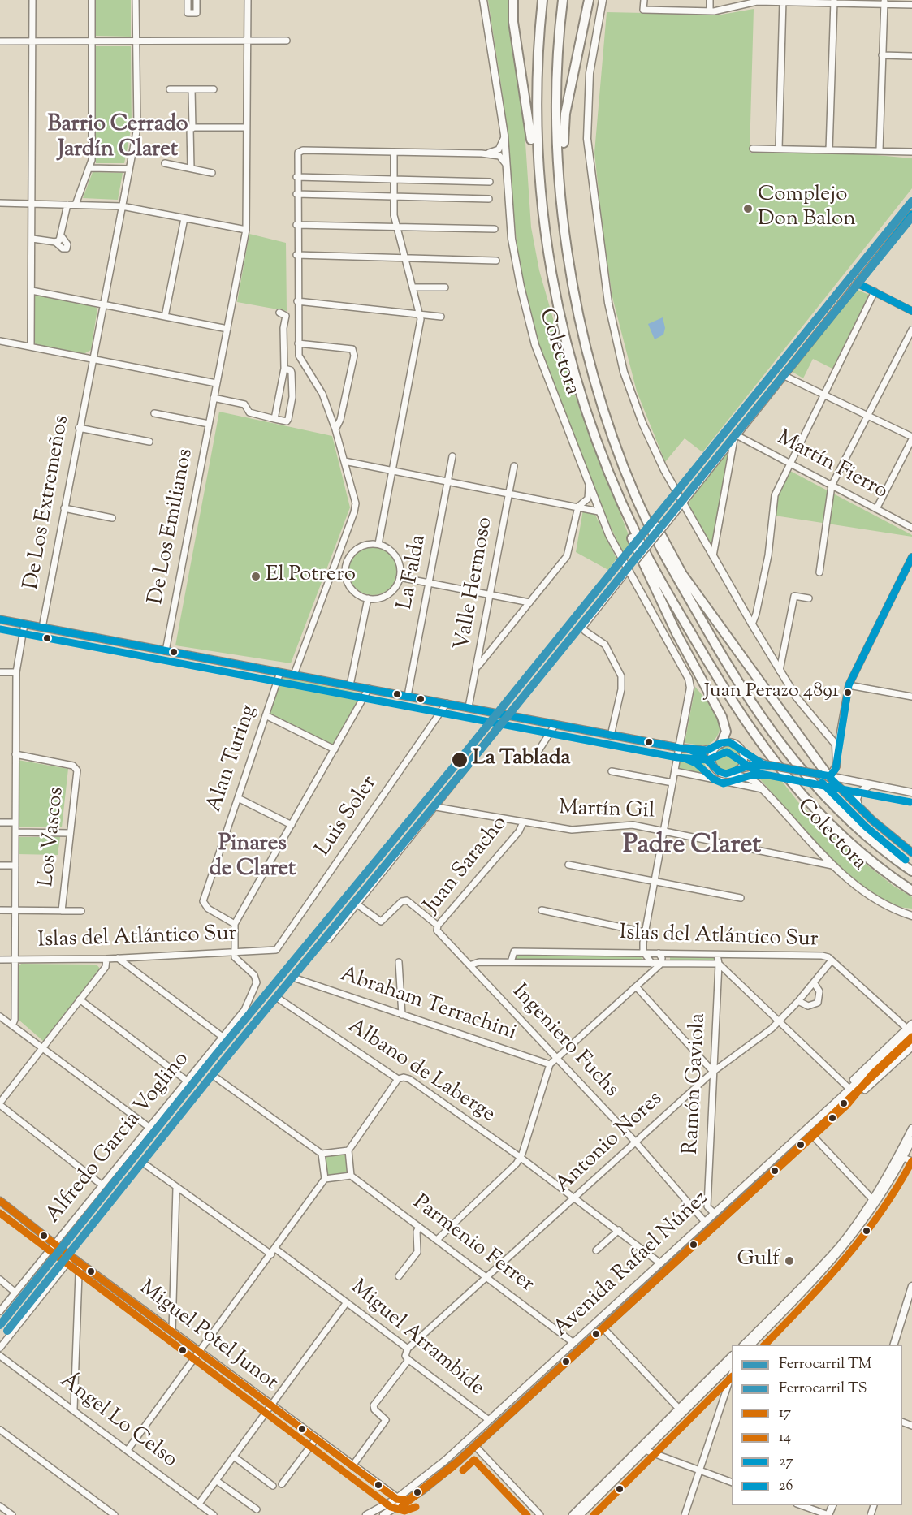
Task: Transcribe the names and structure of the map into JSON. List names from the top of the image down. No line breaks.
{"streets":{"main road":["Colectora","Avenida Rafael Núñez","Miguel Potel Junot"],"street":["Martín Fierro","De Los Extremeños","De Los Emilianos","La Falda","Valle Hermoso","Alan Turing","Martín Gil","Luis Soler","Los Vascos","Juan Saracho","Islas del Atlántico Sur","Abraham Terrachini","Ingeniero Fuchs","Albano de Laberge","Ramón Gaviola","Alfredo García Voglino","Antonio Nores","Parmenio Ferrer","Miguel Arrambide","Ángel Lo Celso"]},"crossings":[["Colectora","Martín Gil"],["Martín Gil","Juan Saracho"],["Luis Soler","Islas del Atlántico Sur"],["Juan Saracho","Ingeniero Fuchs"],["Islas del Atlántico Sur","Ingeniero Fuchs"],["Islas del Atlántico Sur","Ramón Gaviola"],["Islas del Atlántico Sur","Alfredo García Voglino"],["Islas del Atlántico Sur","Antonio Nores"],["Islas del Atlántico Sur","Avenida Rafael Núñez"],["Ingeniero Fuchs","Antonio Nores"],["Ingeniero Fuchs","Avenida Rafael Núñez"],["Albano de Laberge","Antonio Nores"],["Albano de Laberge","Avenida Rafael Núñez"],["Ramón Gaviola","Antonio Nores"],["Alfredo García Voglino","Miguel Potel Junot"],["Antonio Nores","Parmenio Ferrer"],["Antonio Nores","Miguel Arrambide"],["Parmenio Ferrer","Avenida Rafael Núñez"],["Avenida Rafael Núñez","Miguel Potel Junot"],["Avenida Rafael Núñez","Miguel Arrambide"]],"districts":["Barrio Cerrado Jardín Claret","Pinares de Claret","Padre Claret"],"places":["Complejo Don Balon","El Potrero","Juan Perazo 4891","La Tablada","Gulf"],"lines":["rail line TM","transit line 27","rail line TS","transit line 26","transit line 14","transit line 17"],"legend":["Ferrocarril TM","Ferrocarril TS","17","14","27","26"]}
